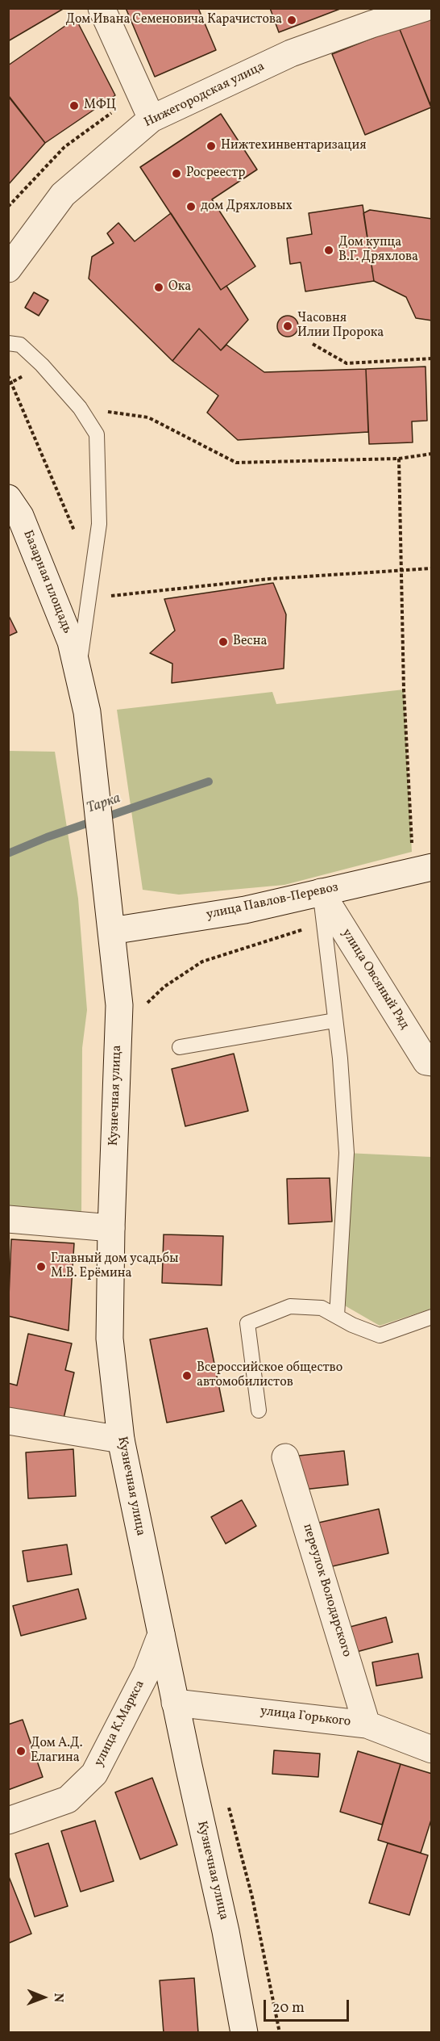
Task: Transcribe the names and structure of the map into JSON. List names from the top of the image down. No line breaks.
{"streets":{"main road":["Нижегородская улица","Базарная площадь","улица Павлов-Перевоз","улица Овсяный Ряд","Кузнечная улица","переулок Володарского","улица Горького","улица К.Маркса"]},"crossings":[["Базарная площадь","Кузнечная улица"],["улица Павлов-Перевоз","улица Овсяный Ряд"],["улица Павлов-Перевоз","Кузнечная улица"],["Кузнечная улица","улица Горького"],["Кузнечная улица","улица К.Маркса"],["переулок Володарского","улица Горького"]],"water":["Тарка"],"places":["Дом Ивана Семеновича Карачистова","МФЦ","Нижтехинвентаризация","Росреестр","дом Дряхловых","Дом купца В.Г. Дряхлова","Ока","Часовня Илии Пророка","Весна","Главный дом усадьбы М.В. Ерёмина","Всероссийское общество автомобилистов","Дом А.Д. Елагина"],"scale_bar":"20 m","north":"right"}
